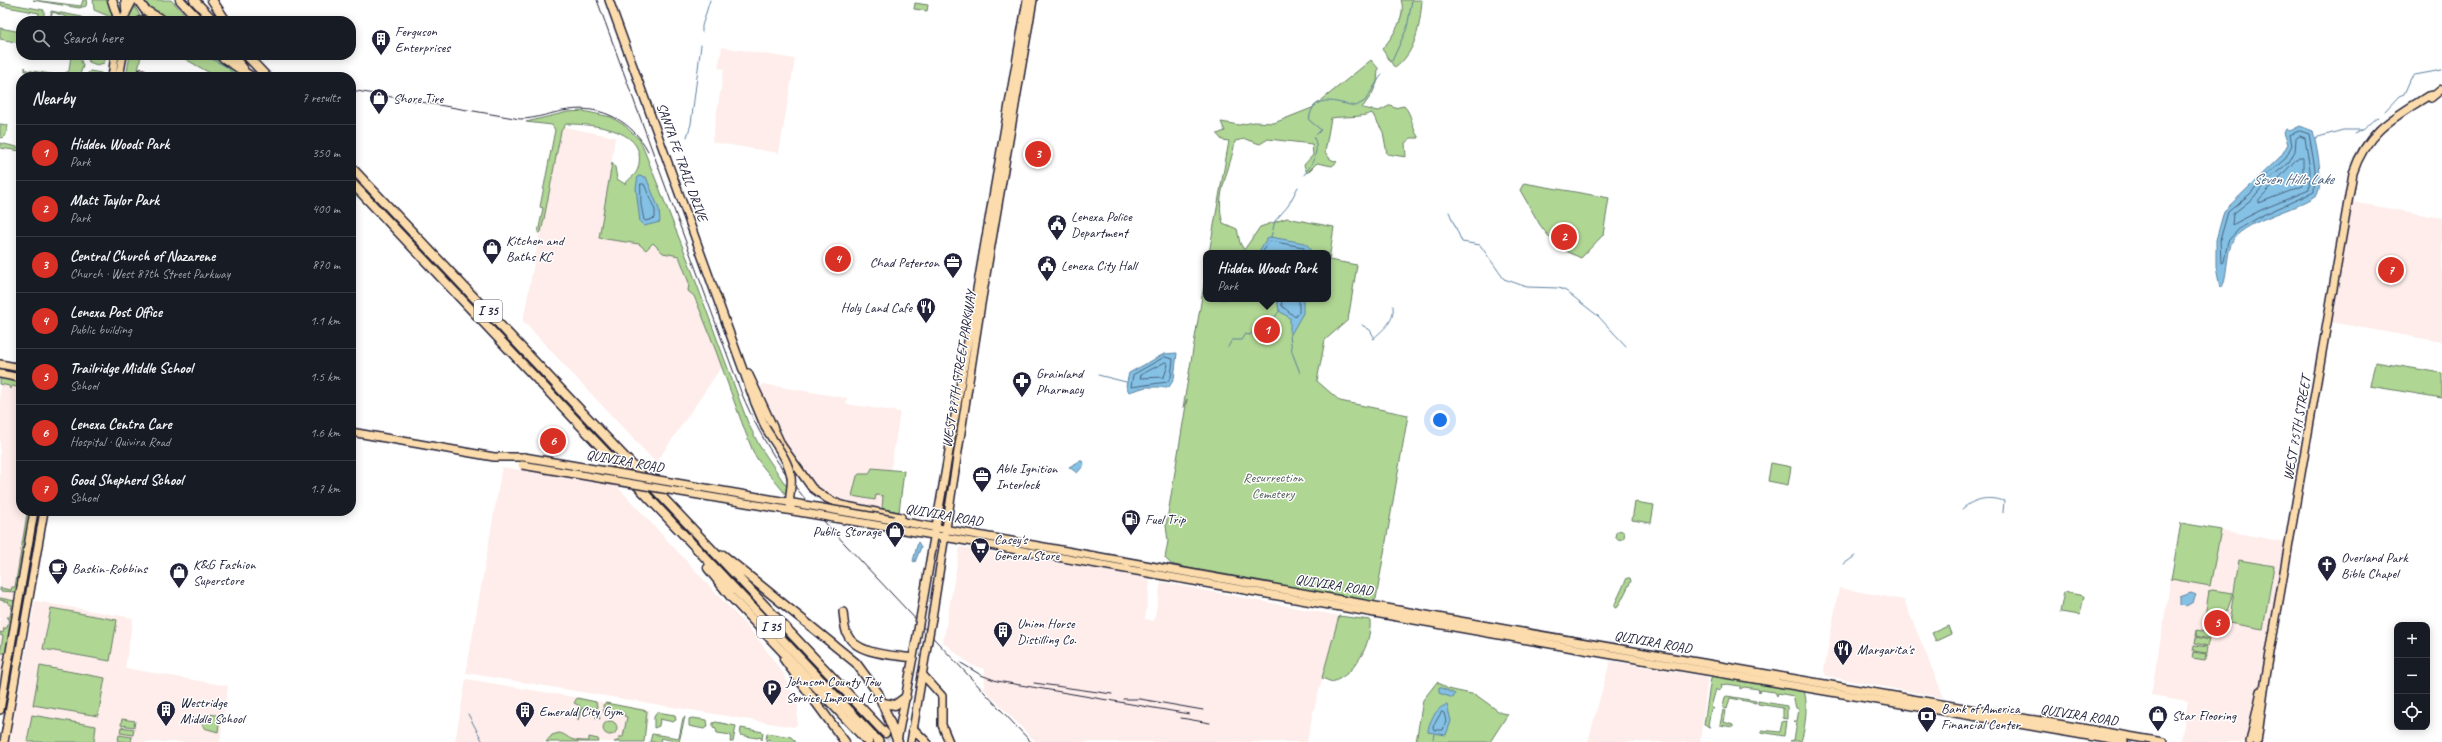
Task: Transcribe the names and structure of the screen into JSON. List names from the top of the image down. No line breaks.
{"streets":{"highway":["I 35"],"main road":["SANTA FE TRAIL DRIVE","WEST 87TH STREET PARKWAY","WEST 75TH STREET","QUIVIRA ROAD"]},"crossings":[["SANTA FE TRAIL DRIVE","QUIVIRA ROAD"],["WEST 87TH STREET PARKWAY","QUIVIRA ROAD"]],"water":["Seven Hills Lake"],"parks":["Resurrection Cemetery"],"places":{"building":["Ferguson Enterprises","Union Horse Distilling Co.","Westridge Middle School","Emerald City Gym"],"shop":["Shore Tire","Kitchen and Baths KC","Public Storage","K&G Fashion Superstore","Star Flooring"],"public building":["Lenexa Police Department","Lenexa City Hall"],"office":["Chad Peterson","Able Ignition Interlock"],"restaurant":["Holy Land Cafe","Margarita's"],"pharmacy":["Grainland Pharmacy"],"fuel station":["Fuel Trip"],"supermarket":["Casey's General Store"],"church":["Overland Park Bible Chapel"],"cafe":["Baskin-Robbins"],"parking":["Johnson County Tow Service Impound Lot"],"bank":["Bank of America Financial Center"]},"page":{"search":"Search here","heading":["Nearby","7 results"],"list":[{"mark":"1","name":"Hidden Woods Park","note":"Park","value":"350 m"},{"mark":"2","name":"Matt Taylor Park","note":"Park","value":"400 m"},{"mark":"3","name":"Central Church of Nazarene","note":"Church · West 87th Street Parkway","value":"870 m"},{"mark":"4","name":"Lenexa Post Office","note":"Public building","value":"1.1 km"},{"mark":"5","name":"Trailridge Middle School","note":"School","value":"1.5 km"},{"mark":"6","name":"Lenexa Centra Care","note":"Hospital · Quivira Road","value":"1.6 km"},{"mark":"7","name":"Good Shepherd School","note":"School","value":"1.7 km"}],"pins":["3","2","4","7","1","6","5"],"popup":["Hidden Woods Park","Park"],"map_buttons":["+","−"]}}
